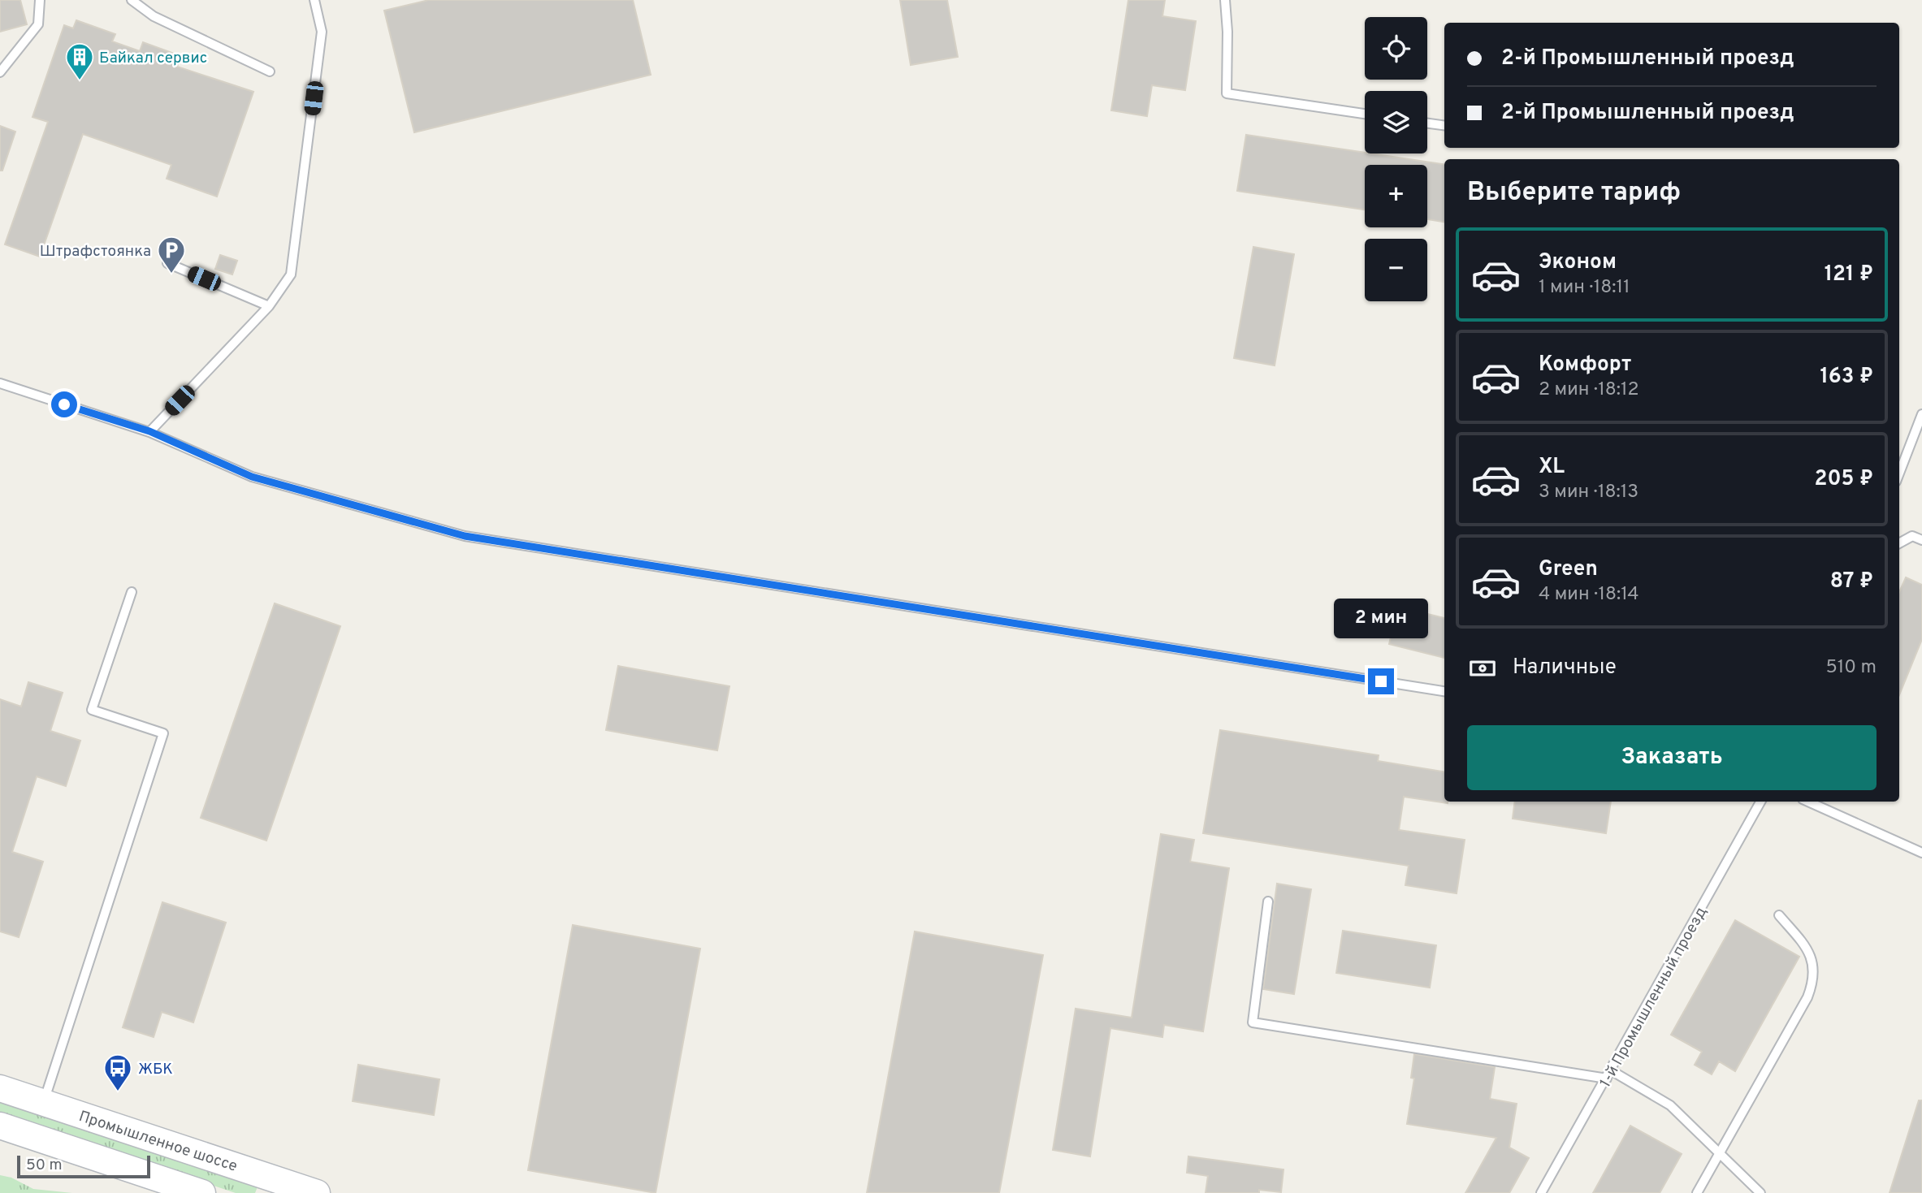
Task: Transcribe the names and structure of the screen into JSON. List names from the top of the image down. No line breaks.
{"streets":{"main road":["Промышленное шоссе"],"lane":["1-й Промышленный проезд"]},"places":{"building":["Байкал сервис"],"parking":["Штрафстоянка"],"bus stop":["ЖБК"]},"scale_bar":"50 m","page":{"map_buttons":["+","−"],"banner":["2-й Промышленный проезд","2-й Промышленный проезд"],"heading":"Выберите тариф","list":[{"name":"Эконом","note":"1 мин · 18:11","value":"121 ₽"},{"name":"Комфорт","note":"2 мин · 18:12","value":"163 ₽"},{"name":"XL","note":"3 мин · 18:13","value":"205 ₽"},{"name":"Green","note":"4 мин · 18:14","value":"87 ₽"}],"bubble":"2 мин","pay":["Наличные","510 m"],"buttons":"Заказать","scale":"50 m"}}
